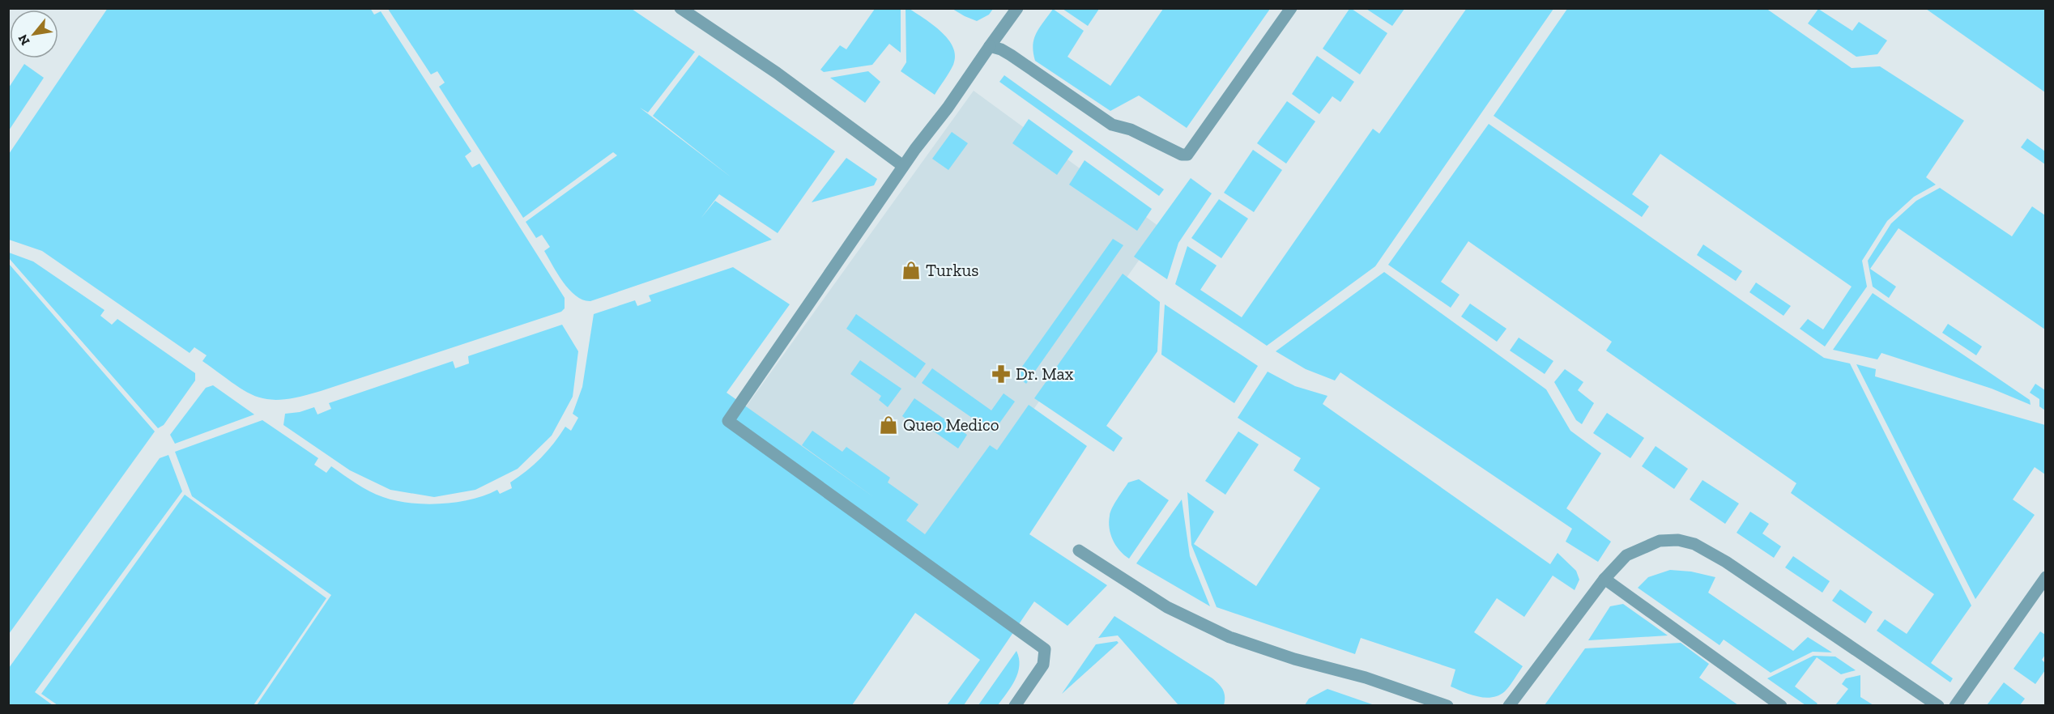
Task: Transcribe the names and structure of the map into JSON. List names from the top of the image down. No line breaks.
{"places":{"shop":["Turkus","Queo Medico"],"pharmacy":["Dr. Max"]},"north":"bottom left"}
